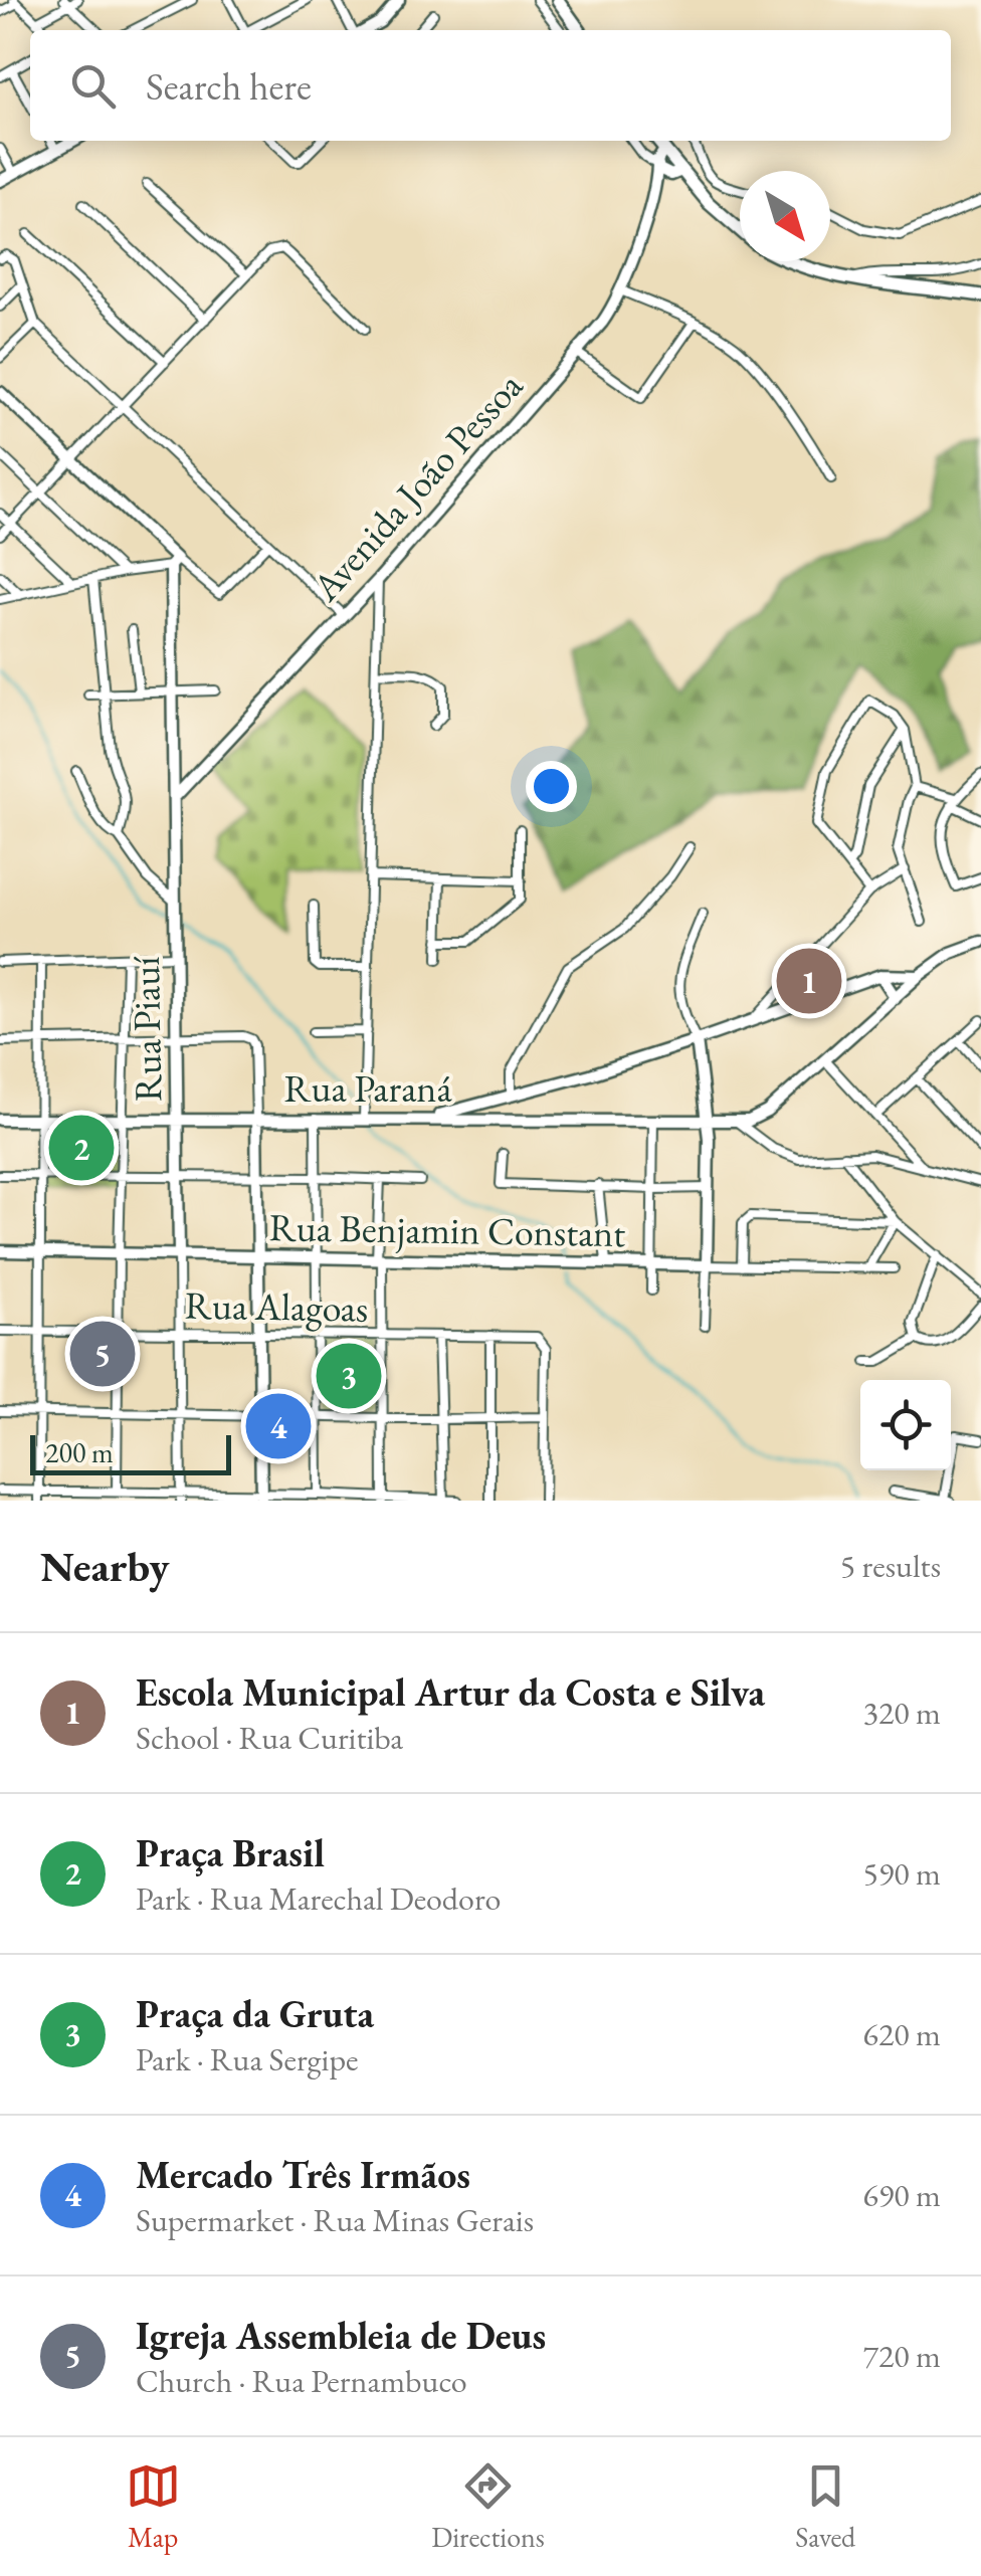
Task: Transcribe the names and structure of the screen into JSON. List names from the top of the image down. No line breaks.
{"streets":{"street":["Avenida João Pessoa","Rua Piauí","Rua Paraná","Rua Benjamin Constant","Rua Alagoas"]},"crossings":[["Avenida João Pessoa","Rua Piauí"],["Rua Piauí","Rua Paraná"],["Rua Piauí","Rua Benjamin Constant"],["Rua Piauí","Rua Alagoas"]],"scale_bar":"200 m","north":"bottom right","page":{"search":"Search here","pins":["1","2","5","3","4"],"scale":"200 m","heading":["Nearby","5 results"],"list":[{"mark":"1","name":"Escola Municipal Artur da Costa e Silva","note":"School · Rua Curitiba","value":"320 m"},{"mark":"2","name":"Praça Brasil","note":"Park · Rua Marechal Deodoro","value":"590 m"},{"mark":"3","name":"Praça da Gruta","note":"Park · Rua Sergipe","value":"620 m"},{"mark":"4","name":"Mercado Três Irmãos","note":"Supermarket · Rua Minas Gerais","value":"690 m"},{"mark":"5","name":"Igreja Assembleia de Deus","note":"Church · Rua Pernambuco","value":"720 m"}],"nav":["Map","Directions","Saved"]}}
